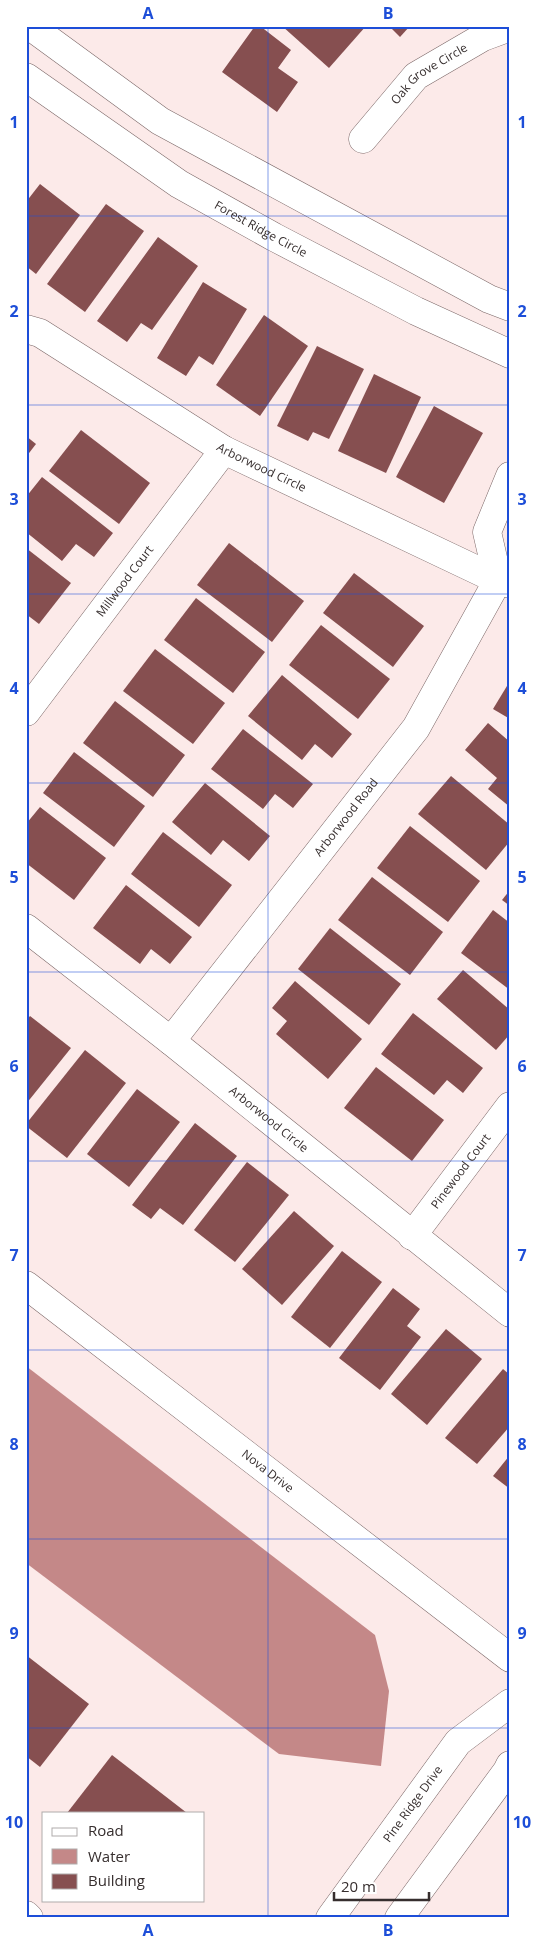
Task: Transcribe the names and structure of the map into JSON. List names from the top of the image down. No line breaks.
{"streets":{"street":["Oak Grove Circle","Forest Ridge Circle","Arborwood Circle","Millwood Court","Arborwood Road","Pinewood Court","Nova Drive","Pine Ridge Drive"]},"crossings":[["Arborwood Circle","Millwood Court"],["Arborwood Circle","Arborwood Road"],["Arborwood Circle","Pinewood Court"]],"legend":["Road","Water","Building"],"scale_bar":"20 m","grid":{"columns":["A","B"],"rows":["1","2","3","4","5","6","7","8","9","10"]}}
